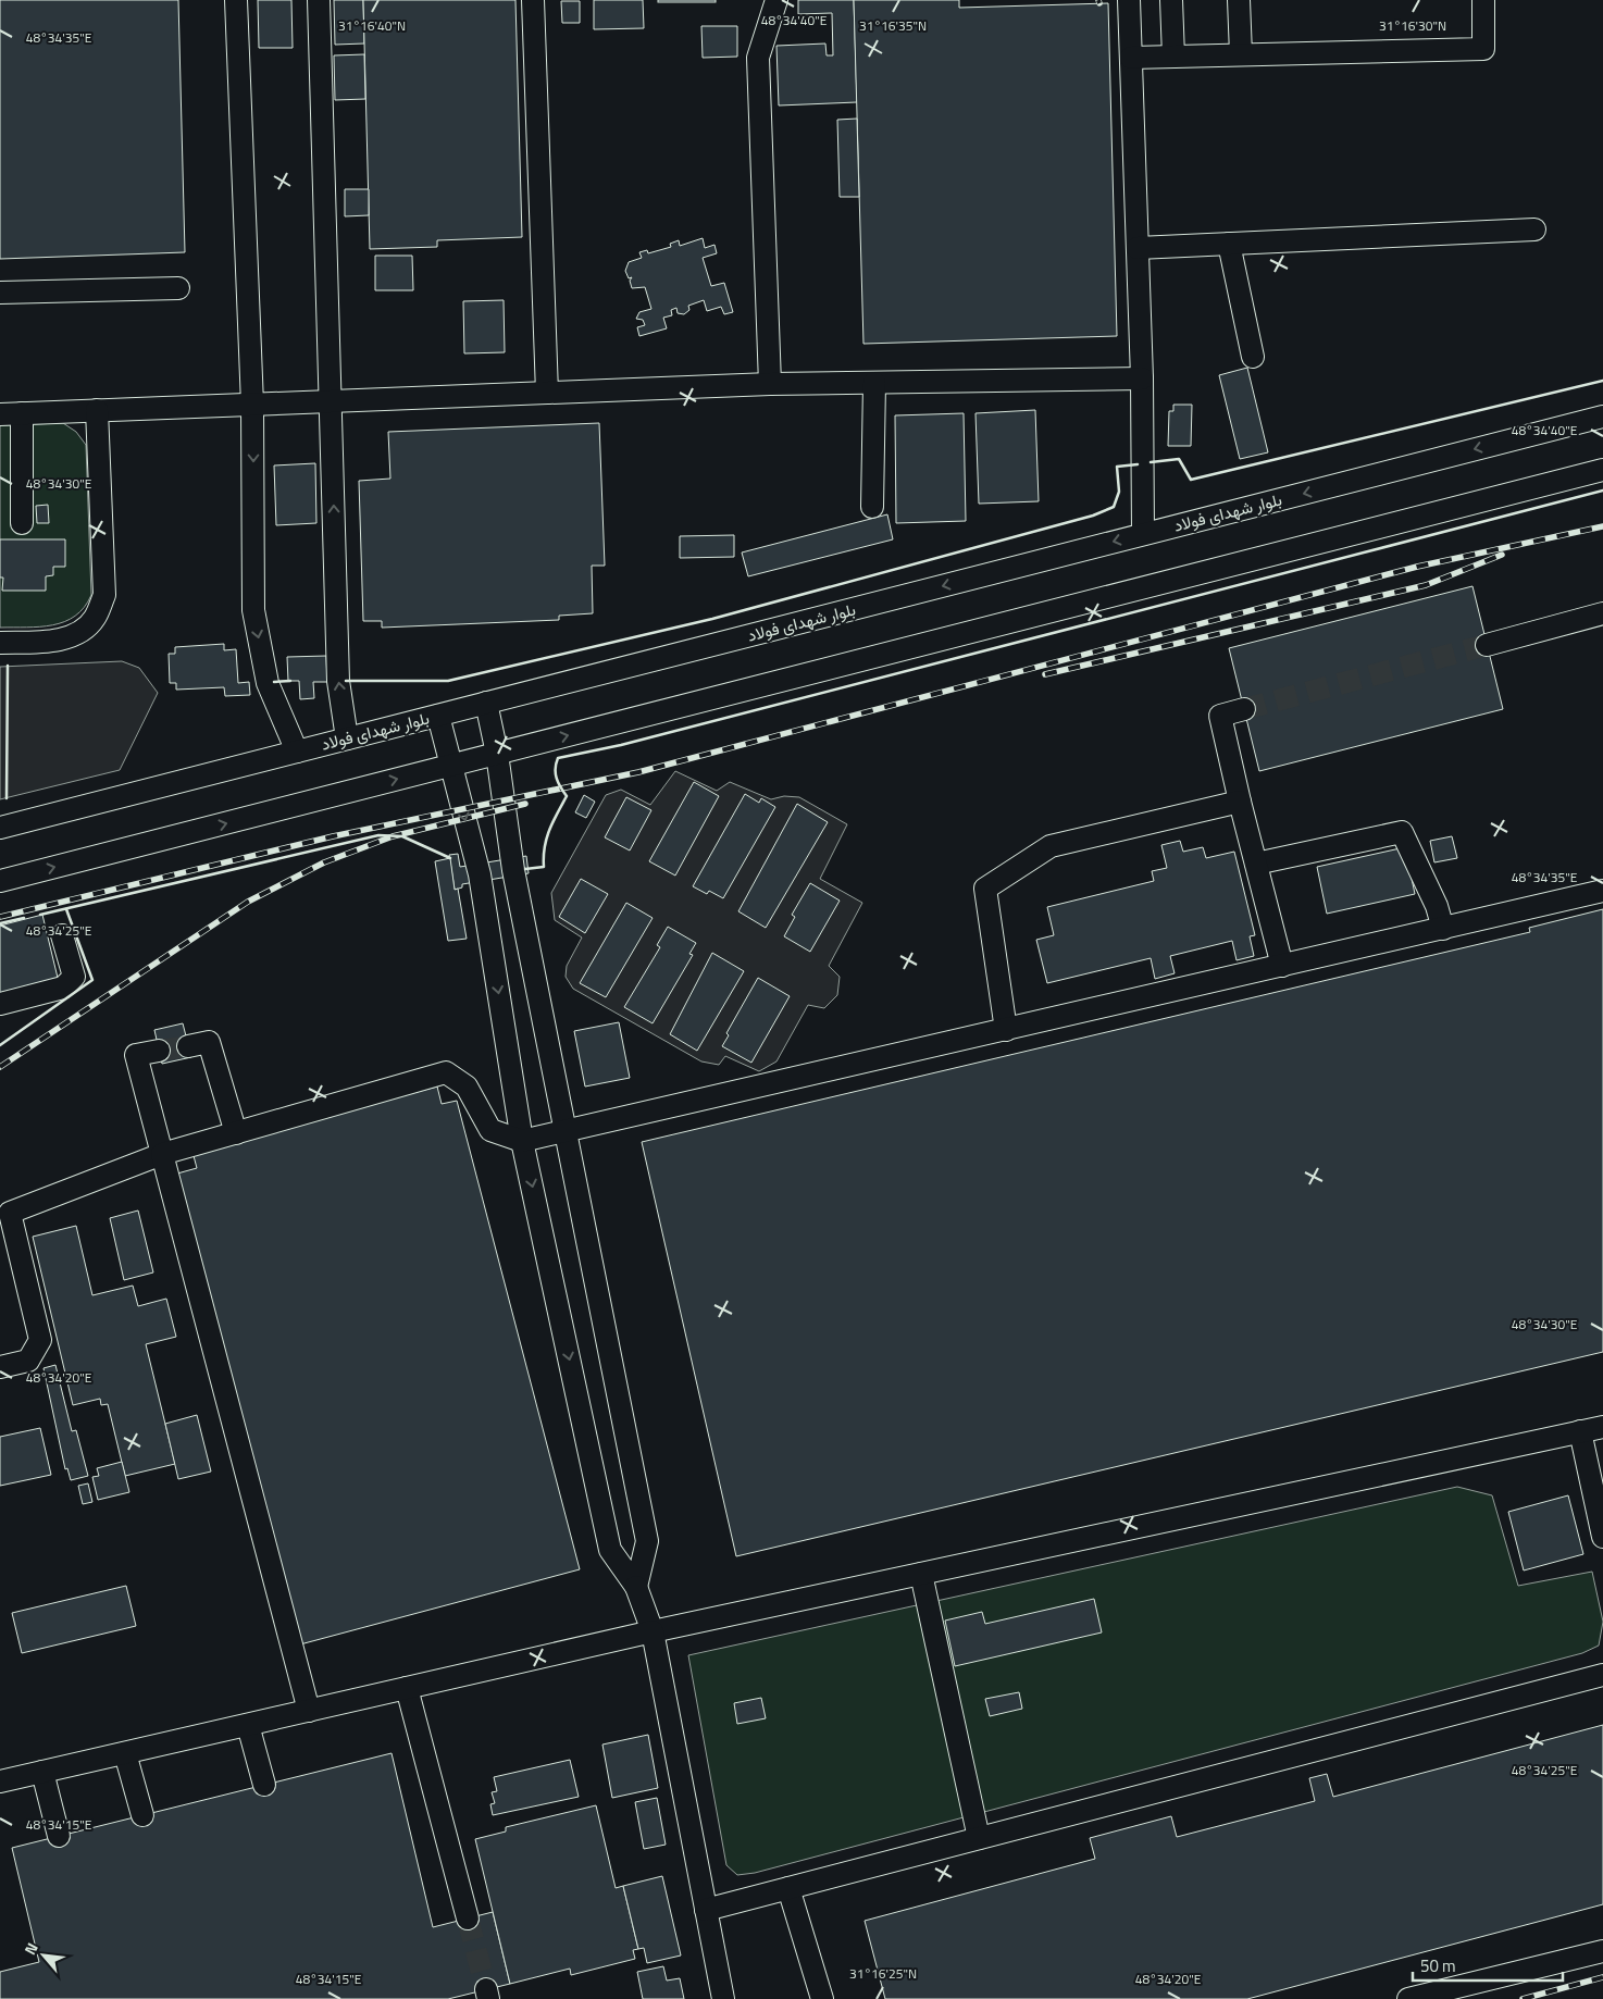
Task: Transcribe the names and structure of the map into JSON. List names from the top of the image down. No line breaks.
{"streets":{"street":["بلوار شهدای فولاد"]},"scale_bar":"50 m","north":"top left","coordinates":["48°34'40\"E","31°16'40\"N","31°16'35\"N","31°16'30\"N","48°34'35\"E","48°34'30\"E","48°34'25\"E","48°34'20\"E","48°34'15\"E","31°16'25\"N"]}
